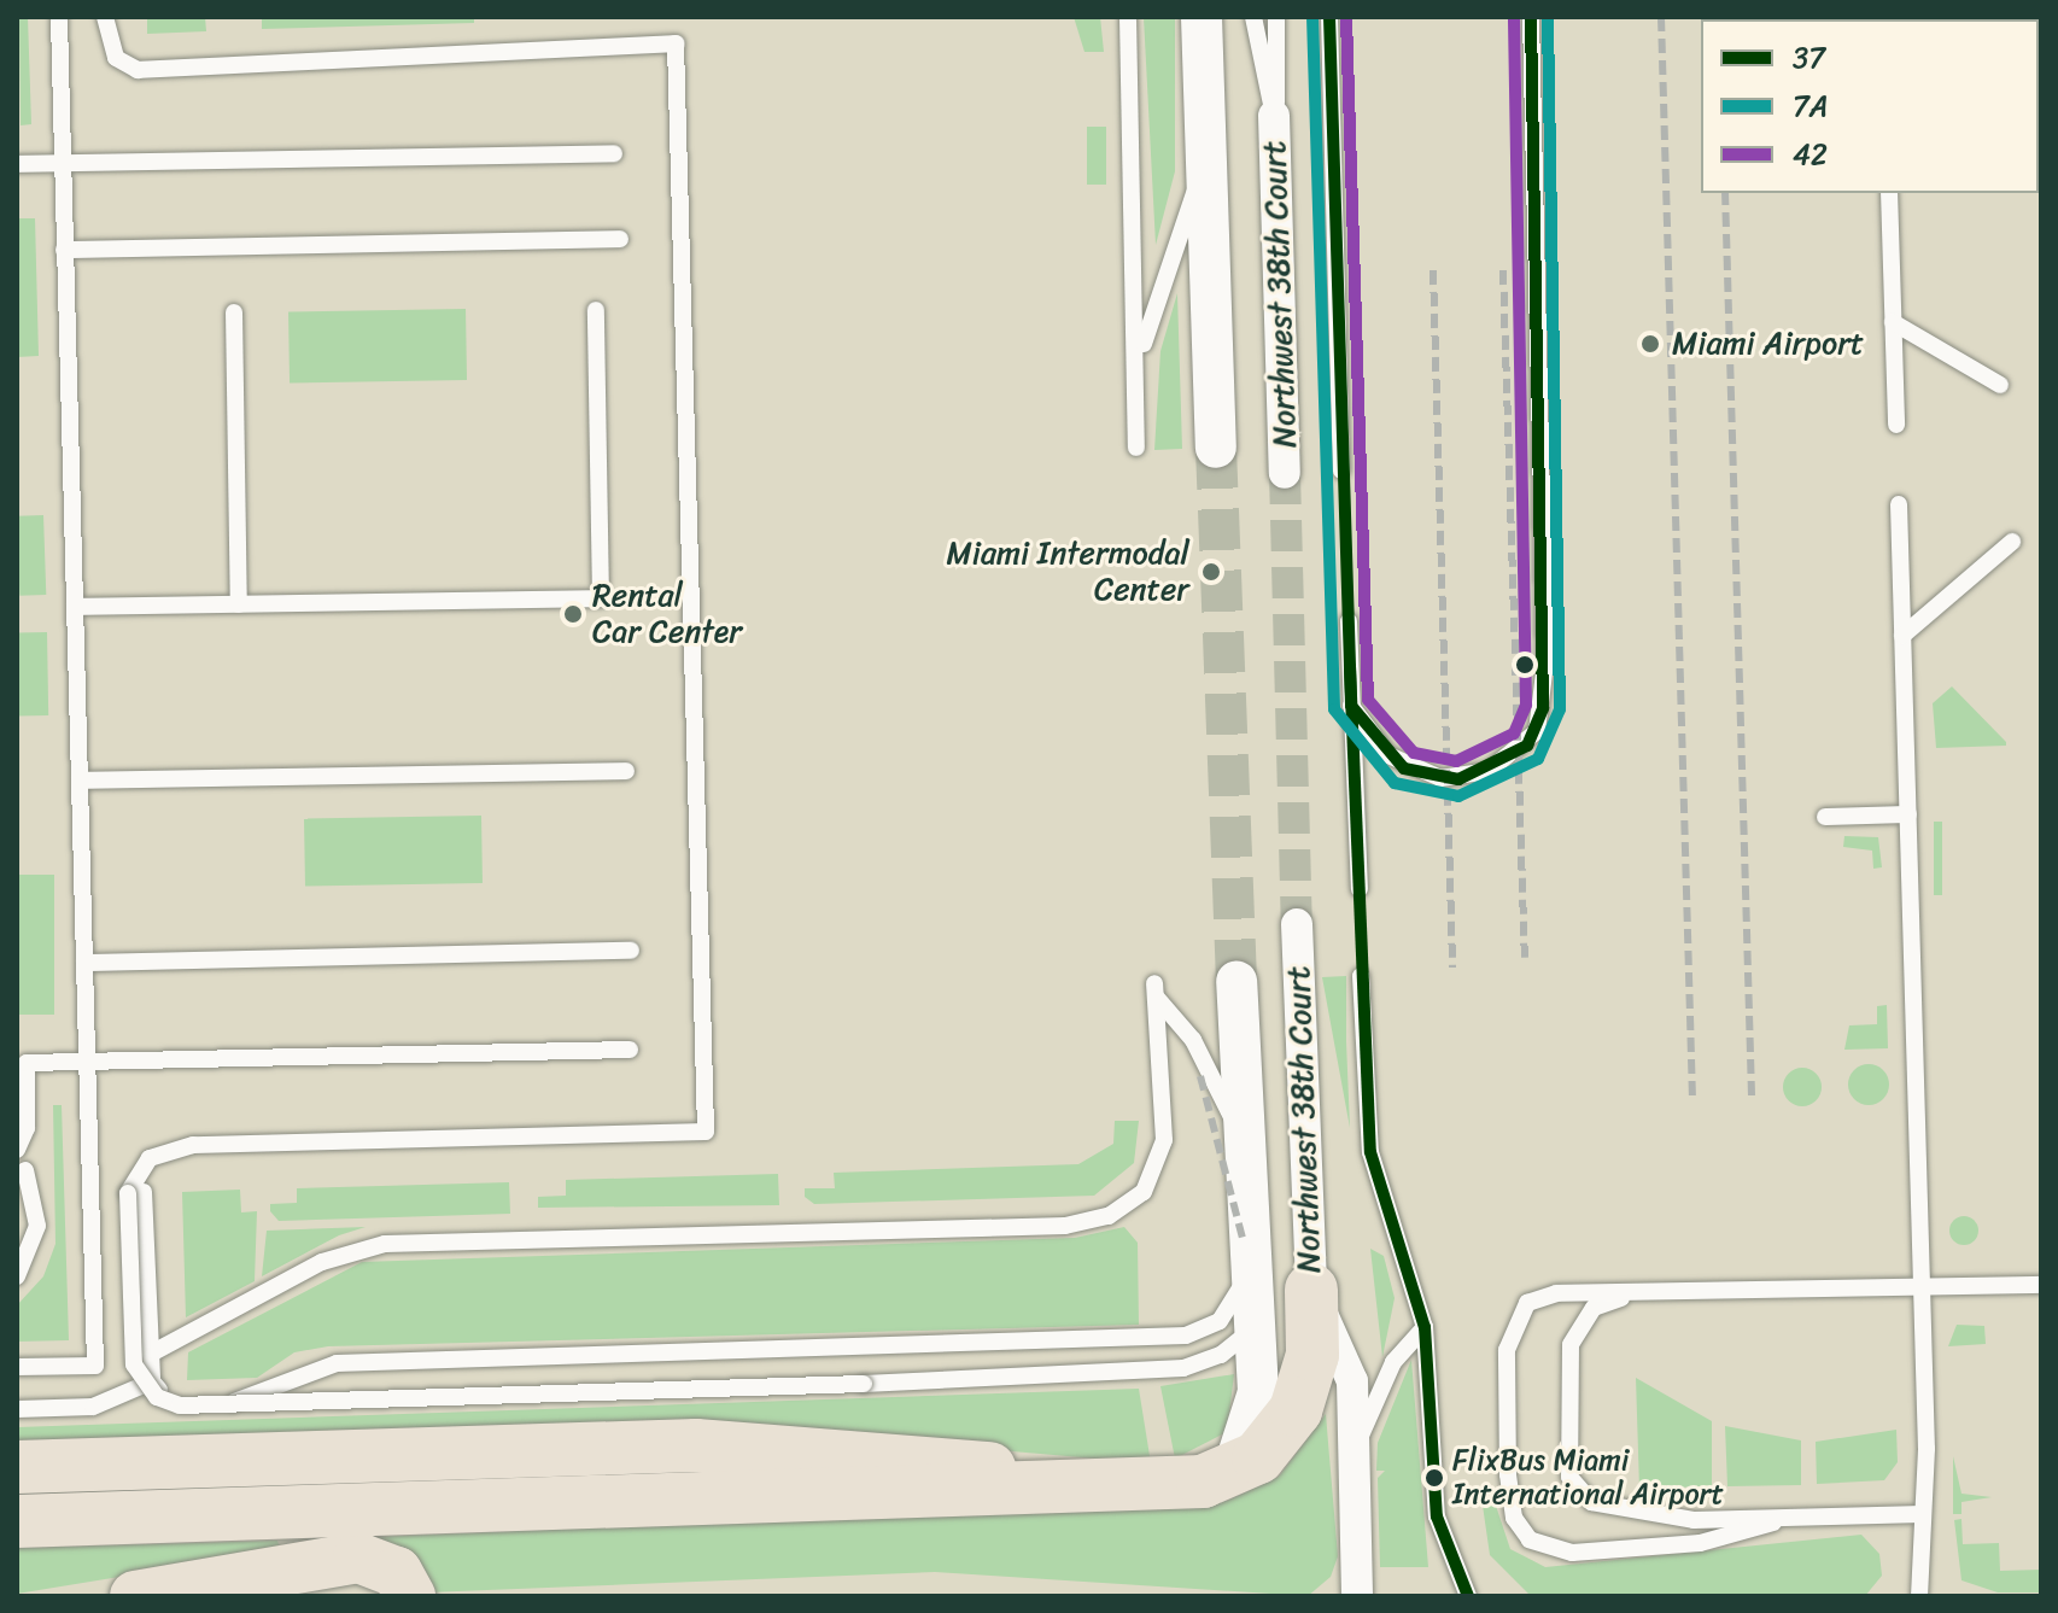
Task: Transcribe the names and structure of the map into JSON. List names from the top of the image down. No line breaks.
{"streets":{"street":["Northwest 38th Court"]},"places":["Miami Airport","Miami Intermodal Center","Rental Car Center","FlixBus Miami International Airport"],"lines":["transit line 37","transit line 7A","transit line 42"],"legend":["37","7A","42"]}
